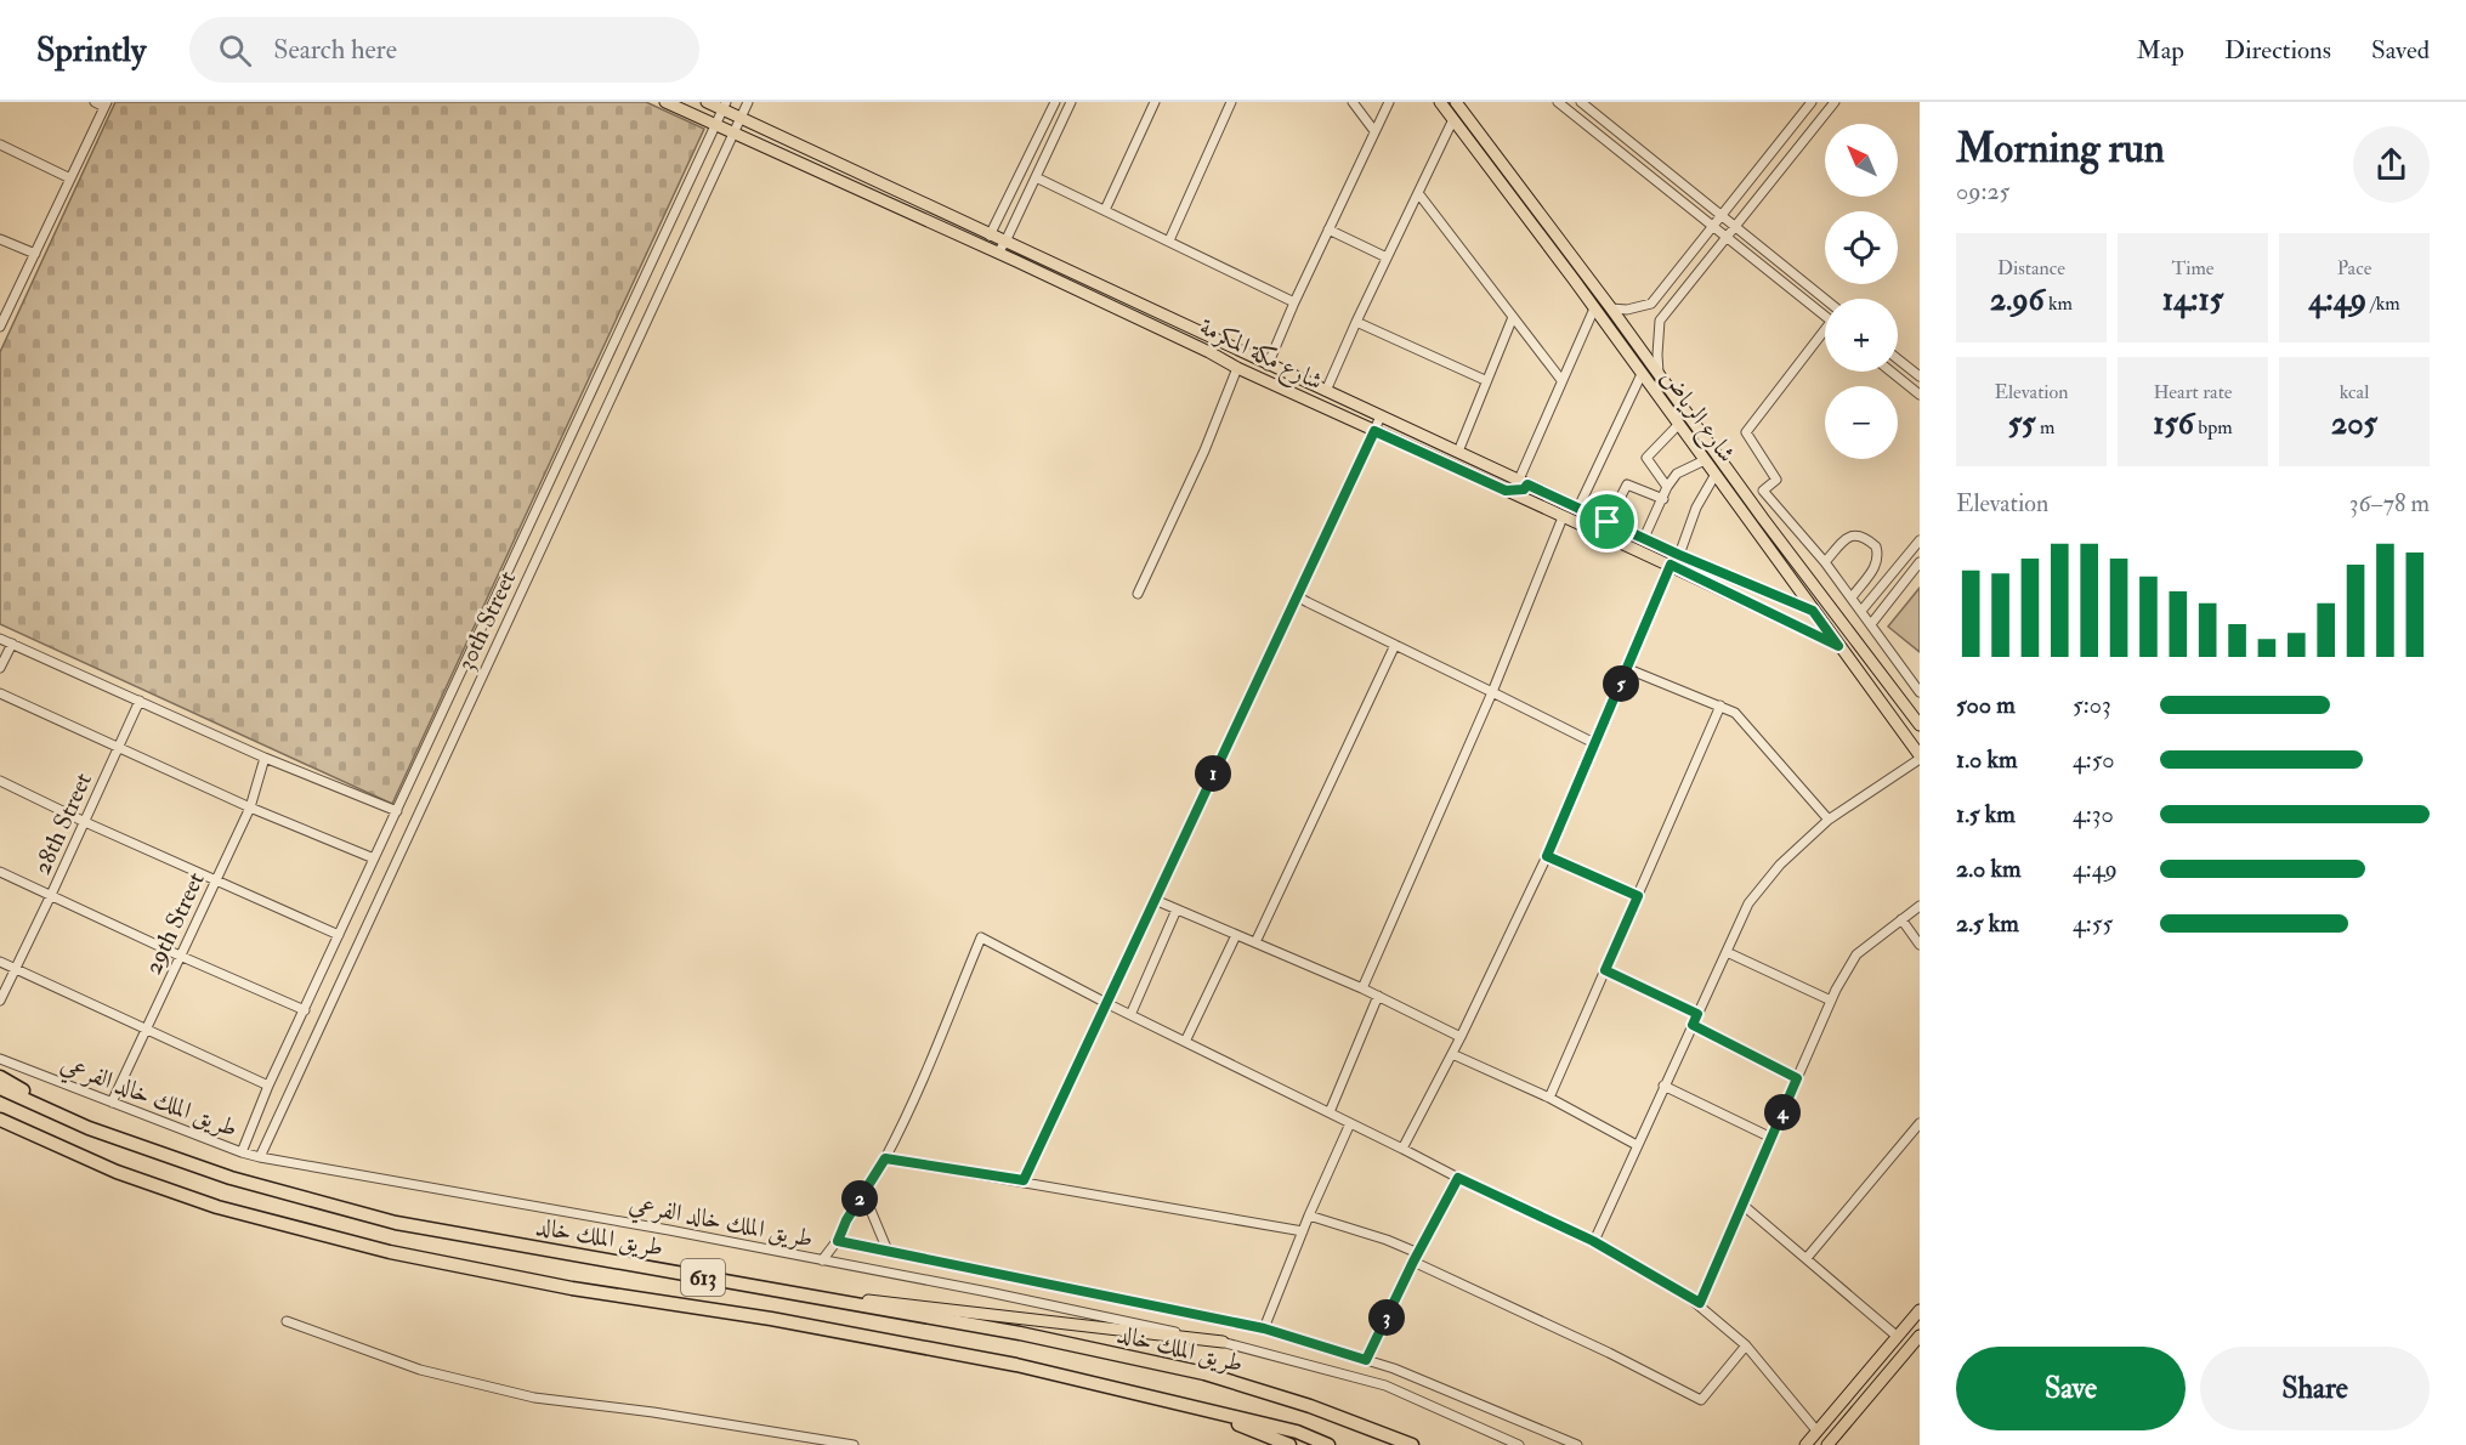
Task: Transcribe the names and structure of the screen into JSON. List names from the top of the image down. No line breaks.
{"streets":{"highway":["طريق الملك خالد","613"],"main road":["شارع مكة المكرمة","شارع الرياض"],"street":["30th Street","28th Street","29th Street","طريق الملك خالد الفرعي"]},"crossings":[["شارع مكة المكرمة","شارع الرياض"],["شارع مكة المكرمة","30th Street"],["30th Street","طريق الملك خالد الفرعي"],["29th Street","طريق الملك خالد الفرعي"]],"north":"top left","page":{"header":"Sprintly","search":"Search here","nav":["Map","Directions","Saved"],"heading":["Morning run","09:25"],"map_buttons":["+","−"],"stats":[["Distance","2.96 km"],["Time","14:15"],["Pace","4:49 /km"],["Elevation","55 m"],["Heart rate","156 bpm"],["kcal","205"]],"chart":["Elevation","36–78 m"],"pins":["5","1","4","2","3"],"list":[{"name":"500 m","note":"5:03"},{"name":"1.0 km","note":"4:50"},{"name":"1.5 km","note":"4:30"},{"name":"2.0 km","note":"4:49"},{"name":"2.5 km","note":"4:55"}],"buttons":["Save","Share"]}}
